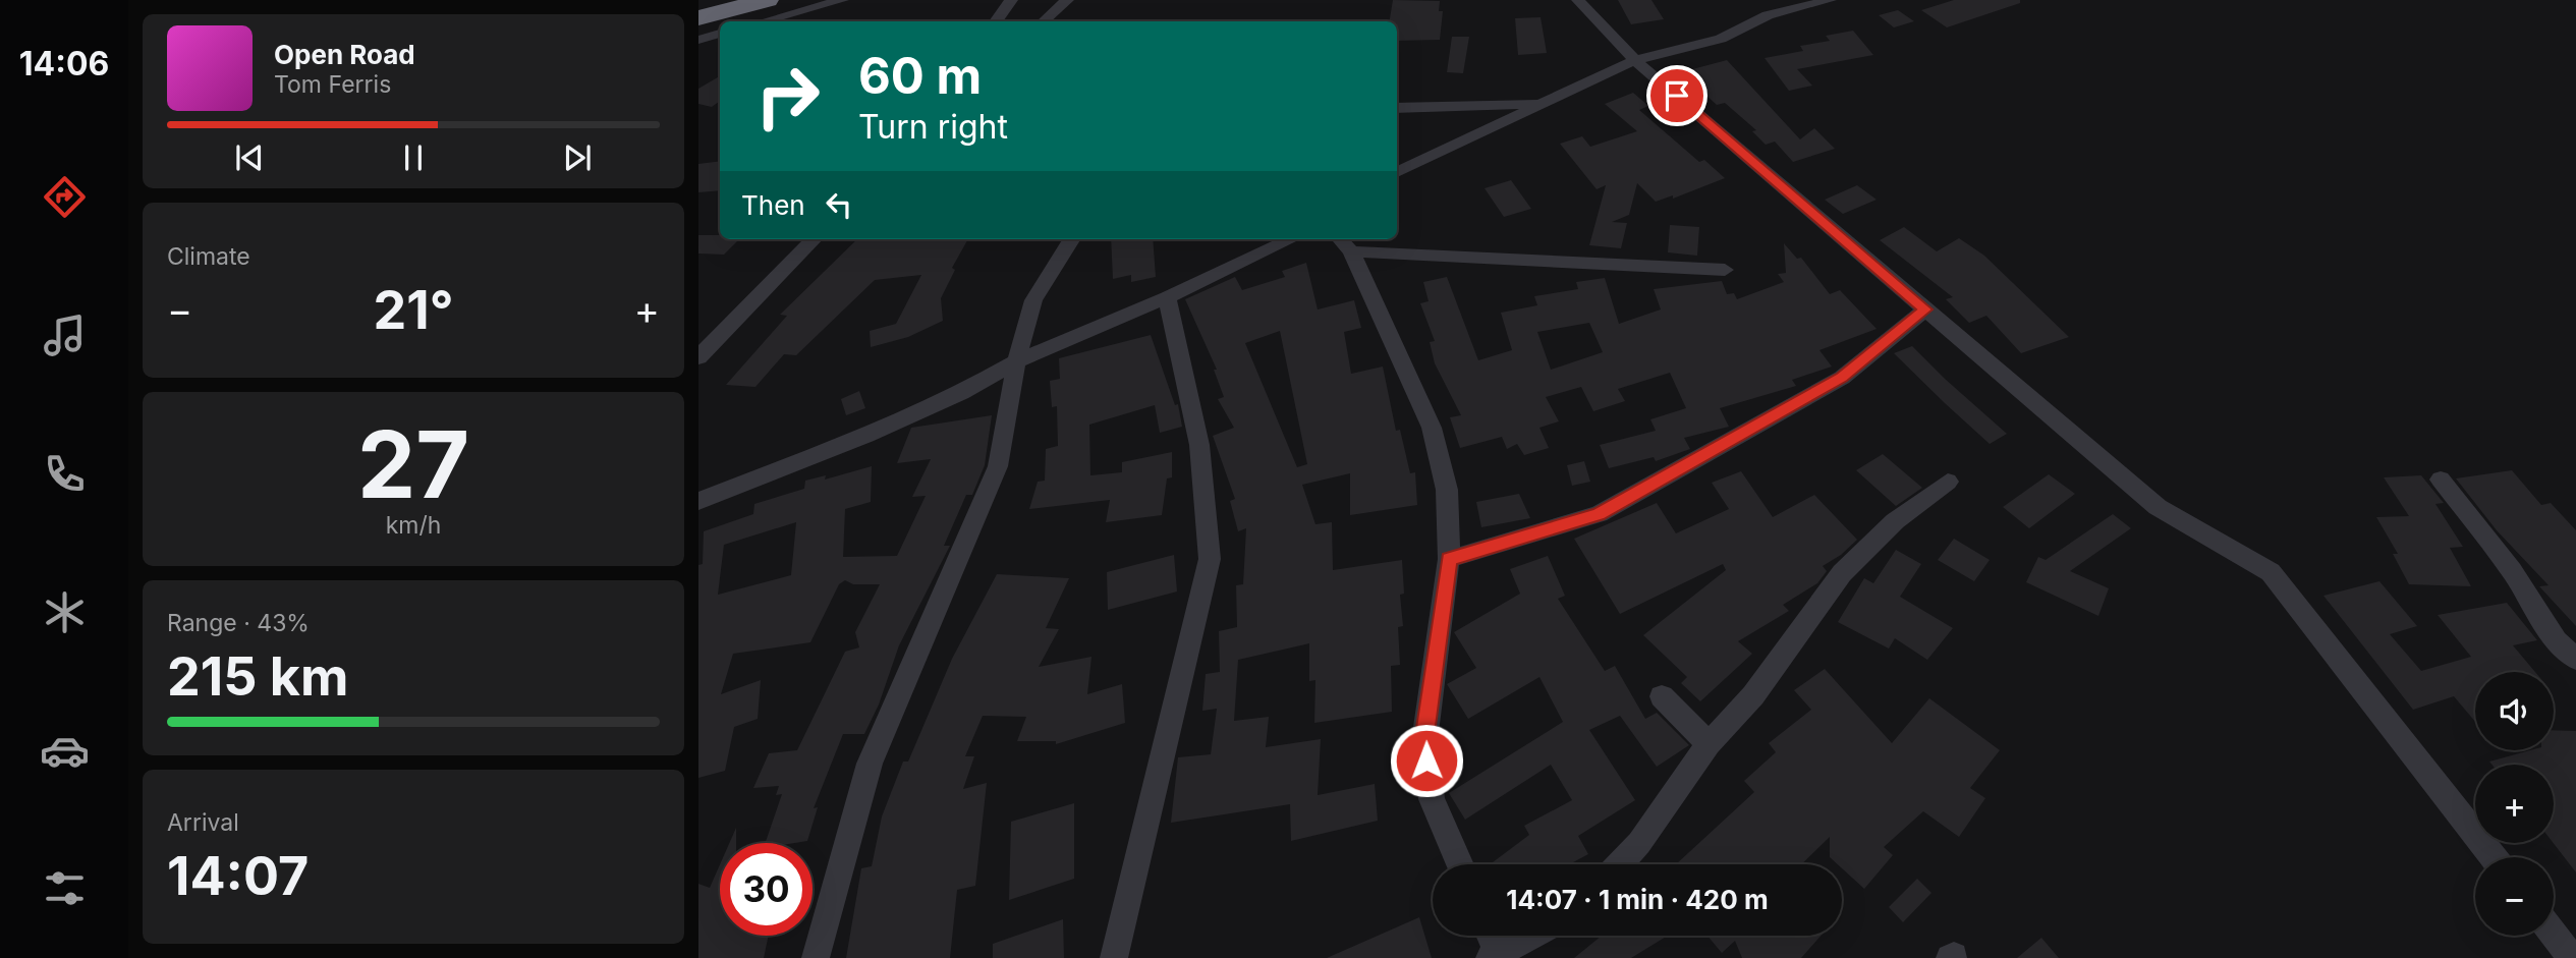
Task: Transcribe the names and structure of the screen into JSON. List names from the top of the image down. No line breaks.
{"page":{"tabs":"14:06","turn":["60 m","Turn right"],"song":["Open Road","Tom Ferris"],"then":"Then","tile":["Climate",["27","km/h"],["Range · 43%","215 km"],["Arrival","14:07"]],"heat":["−","21°","+"],"map_buttons":["+","−"],"limit":"30","trip":"14:07 · 1 min · 420 m"}}
